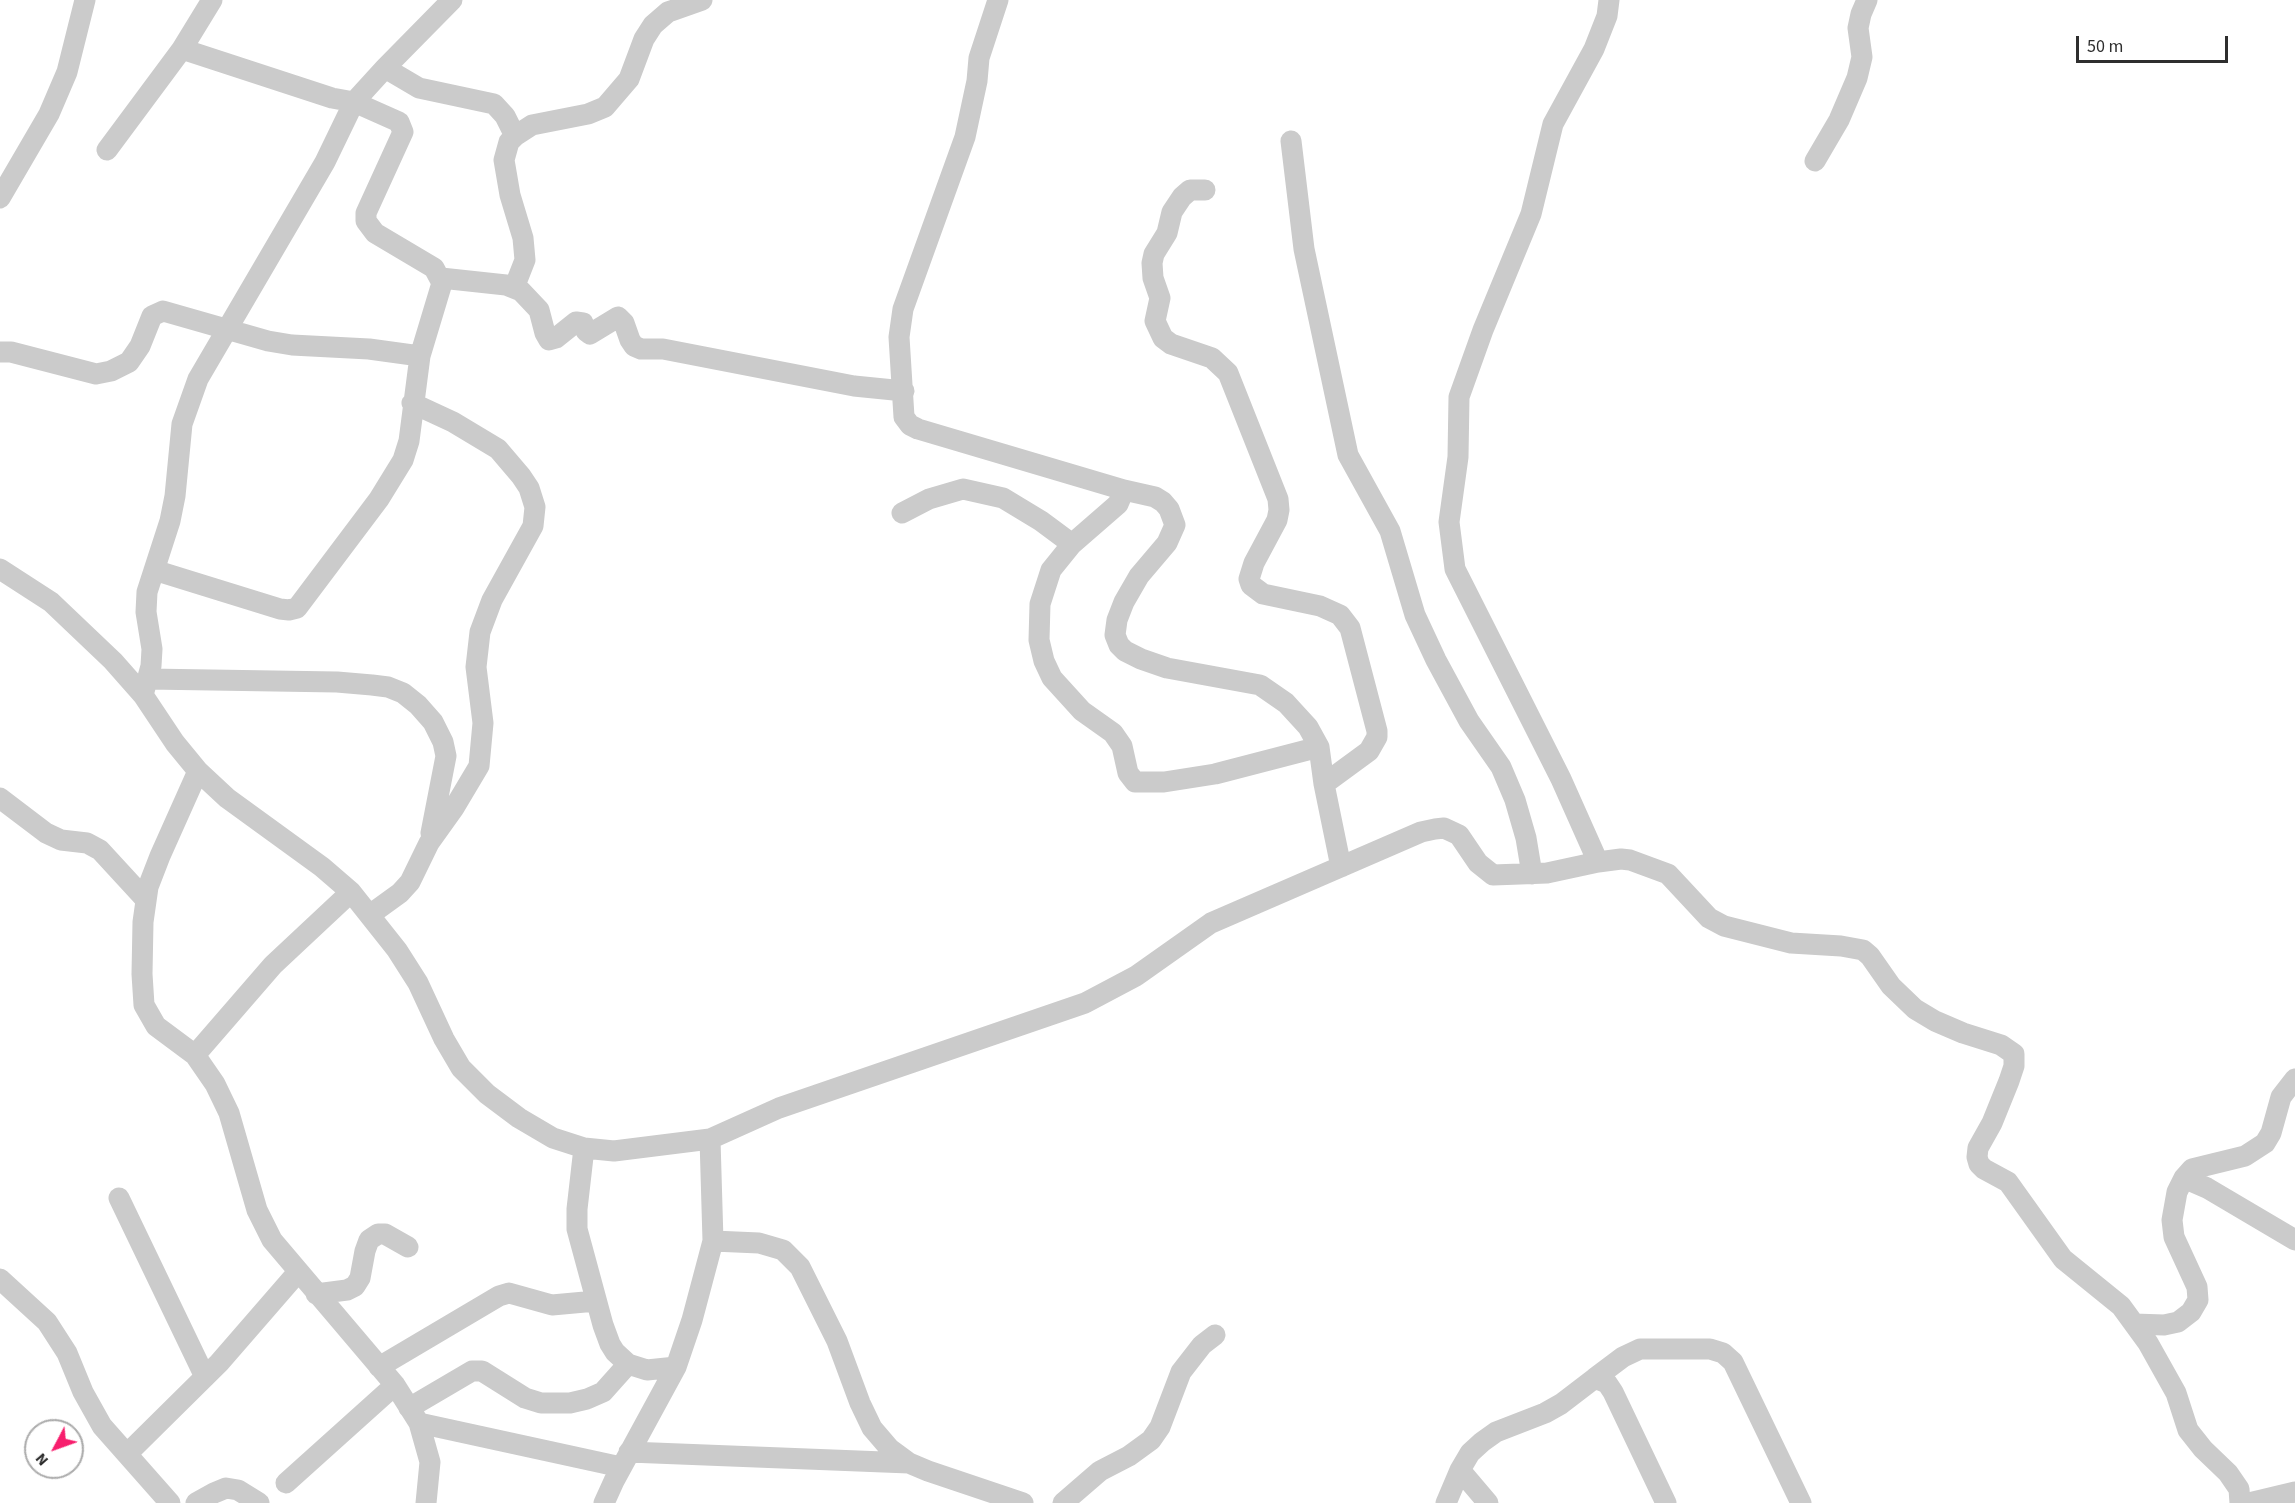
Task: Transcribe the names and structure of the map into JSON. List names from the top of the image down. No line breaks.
{"scale_bar":"50 m","north":"bottom left"}
